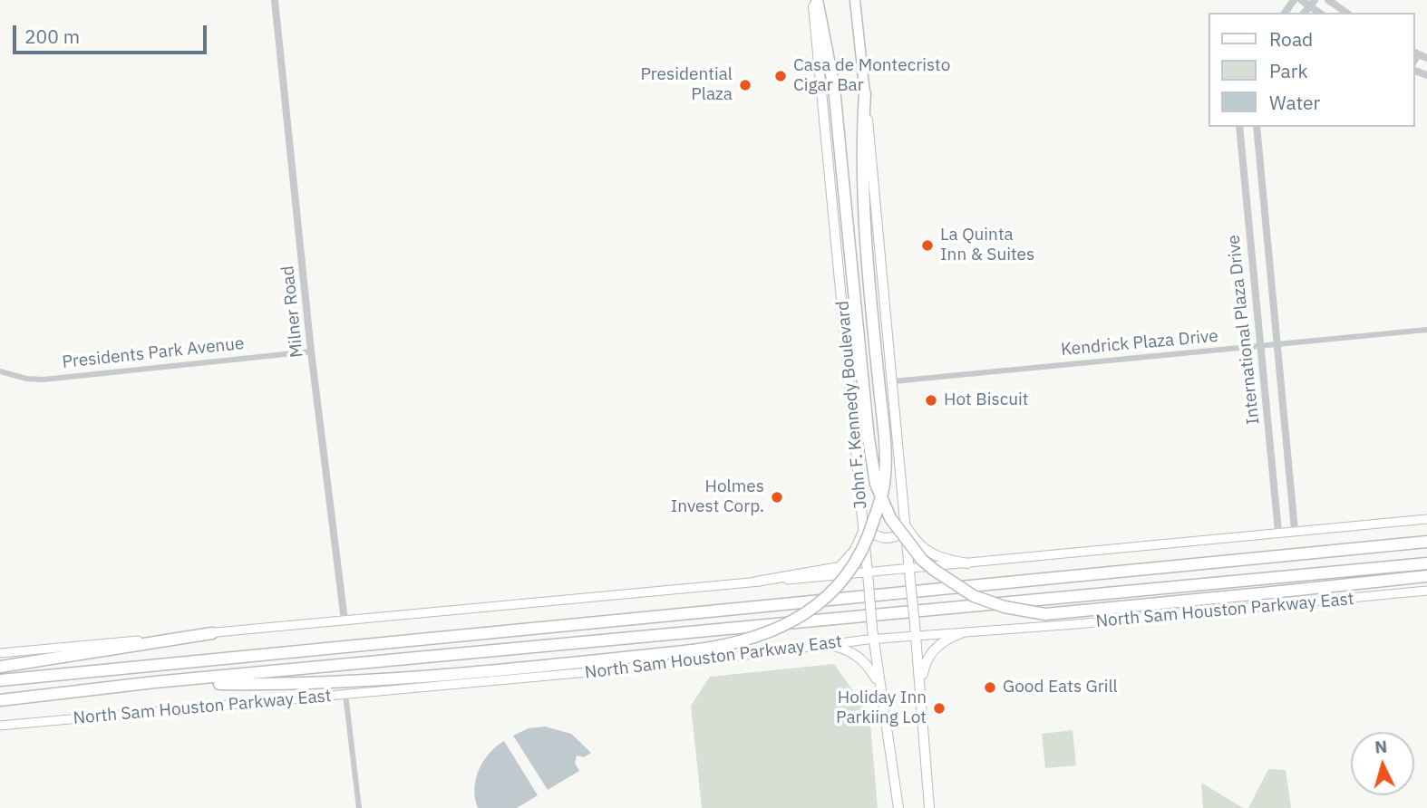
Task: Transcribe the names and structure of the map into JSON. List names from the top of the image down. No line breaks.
{"streets":{"highway":["North Sam Houston Parkway East"],"main road":["John F. Kennedy Boulevard"],"street":["Milner Road","International Plaza Drive","Kendrick Plaza Drive","Presidents Park Avenue"]},"crossings":[["Milner Road","Presidents Park Avenue"],["International Plaza Drive","Kendrick Plaza Drive"],["John F. Kennedy Boulevard","North Sam Houston Parkway East"]],"places":["Casa de Montecristo Cigar Bar","Presidential Plaza","La Quinta Inn & Suites","Hot Biscuit","Holmes Invest Corp.","Good Eats Grill","Holiday Inn Parkiing Lot"],"legend":["Road","Park","Water"],"scale_bar":"200 m","north":"top"}
